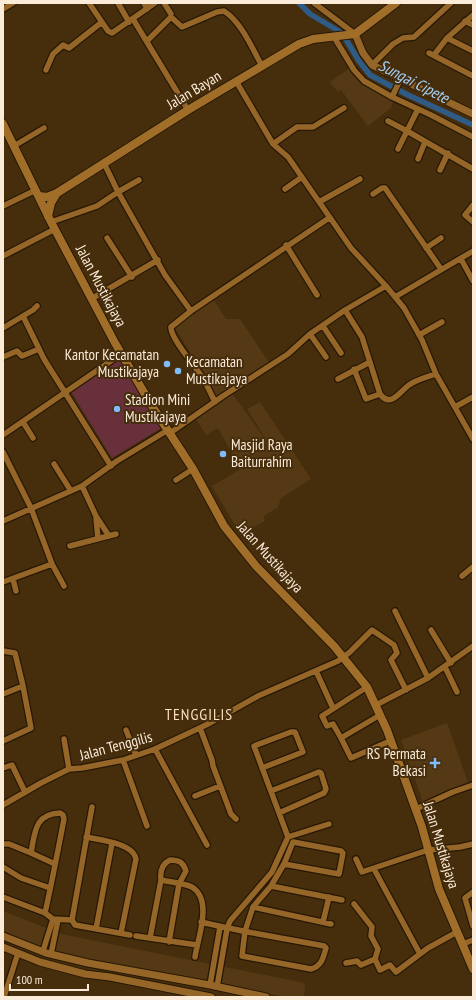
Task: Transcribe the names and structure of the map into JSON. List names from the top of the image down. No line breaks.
{"streets":{"main road":["Jalan Bayan","Jalan Mustikajaya"],"street":["Jalan Tenggilis"]},"crossings":[["Jalan Bayan","Jalan Mustikajaya"],["Jalan Mustikajaya","Jalan Tenggilis"]],"districts":["TENGGILIS"],"water":["Sungai Cipete"],"places":{"other":["Kantor Kecamatan Mustikajaya","Kecamatan Mustikajaya","Stadion Mini Mustikajaya","Masjid Raya Baiturrahim"],"health":["RS Permata Bekasi"]},"scale_bar":"100 m"}
